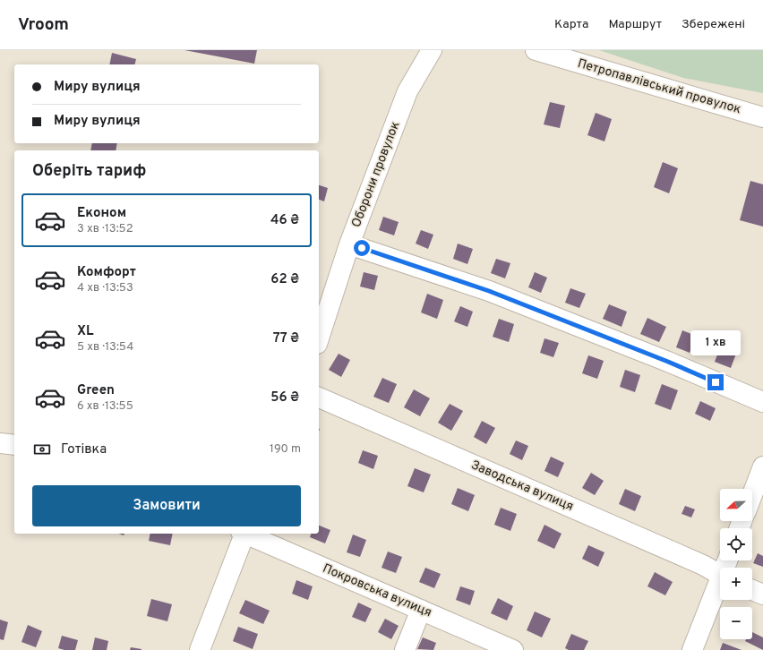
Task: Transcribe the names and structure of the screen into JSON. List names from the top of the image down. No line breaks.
{"streets":{"street":["Петропавлівський провулок","Оборони провулок","Заводська вулиця","Покровська вулиця"]},"north":"left","page":{"header":"Vroom","nav":["Карта","Маршрут","Збережені"],"banner":["Миру вулиця","Миру вулиця"],"heading":"Оберіть тариф","list":[{"name":"Економ","note":"3 хв · 13:52","value":"46 ₴"},{"name":"Комфорт","note":"4 хв · 13:53","value":"62 ₴"},{"name":"XL","note":"5 хв · 13:54","value":"77 ₴"},{"name":"Green","note":"6 хв · 13:55","value":"56 ₴"}],"bubble":"1 хв","pay":["Готівка","190 m"],"buttons":"Замовити","map_buttons":["+","−"]}}
